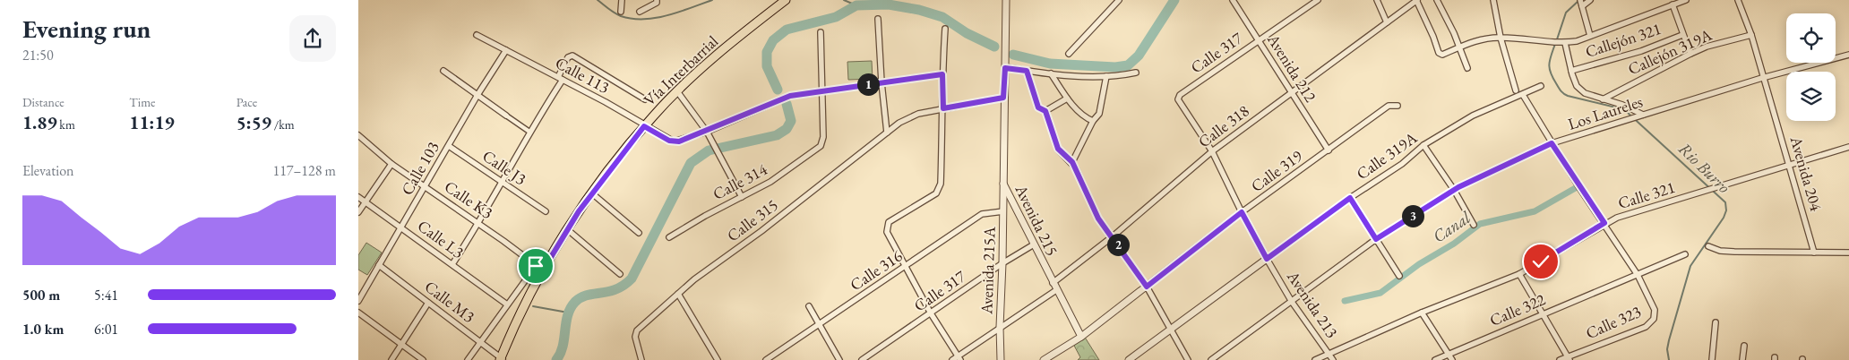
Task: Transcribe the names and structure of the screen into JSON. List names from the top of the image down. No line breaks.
{"streets":{"main road":["Vía Interbarrial"],"street":["Callejón 321","Callejón 319A","Calle 317","Avenida 212","Calle 113","Los Laureles","Calle 318","Calle 319A","Calle J3","Calle 103","Calle 319","Avenida 204","Calle 314","Calle 321","Calle K3","Calle 315","Avenida 215","Calle L3","Calle 316","Avenida 215A","Calle M3","Avenida 213","Calle 322","Calle 323"]},"crossings":[["Callejón 319A","Avenida 204"],["Calle 317","Avenida 212"],["Calle 317","Avenida 215"],["Calle 317","Avenida 215A"],["Calle 317","Avenida 213"],["Avenida 212","Calle 318"],["Avenida 212","Calle 319"],["Vía Interbarrial","Calle 113"],["Vía Interbarrial","Calle K3"],["Vía Interbarrial","Calle M3"],["Calle 113","Calle 103"],["Calle 113","Calle 314"],["Los Laureles","Avenida 204"],["Los Laureles","Avenida 213"],["Calle 318","Avenida 215"],["Calle 318","Avenida 213"],["Calle 319A","Avenida 213"],["Calle J3","Calle 103"],["Calle 103","Calle K3"],["Calle 103","Calle L3"],["Calle 103","Calle M3"],["Calle 319","Avenida 215"],["Calle 319","Avenida 213"],["Avenida 204","Calle 321"],["Calle 321","Avenida 213"],["Calle 315","Avenida 215"],["Avenida 215","Avenida 215A"],["Calle 316","Avenida 215A"],["Calle 322","Calle 323"]],"water":["Rio Burro","Canal"],"page":{"heading":["Evening run","21:50"],"pins":["1","3","2"],"stats":[["Distance","1.89 km"],["Time","11:19"],["Pace","5:59 /km"]],"chart":["Elevation","117–128 m"],"list":[{"name":"500 m","note":"5:41"},{"name":"1.0 km","note":"6:01"}]}}
